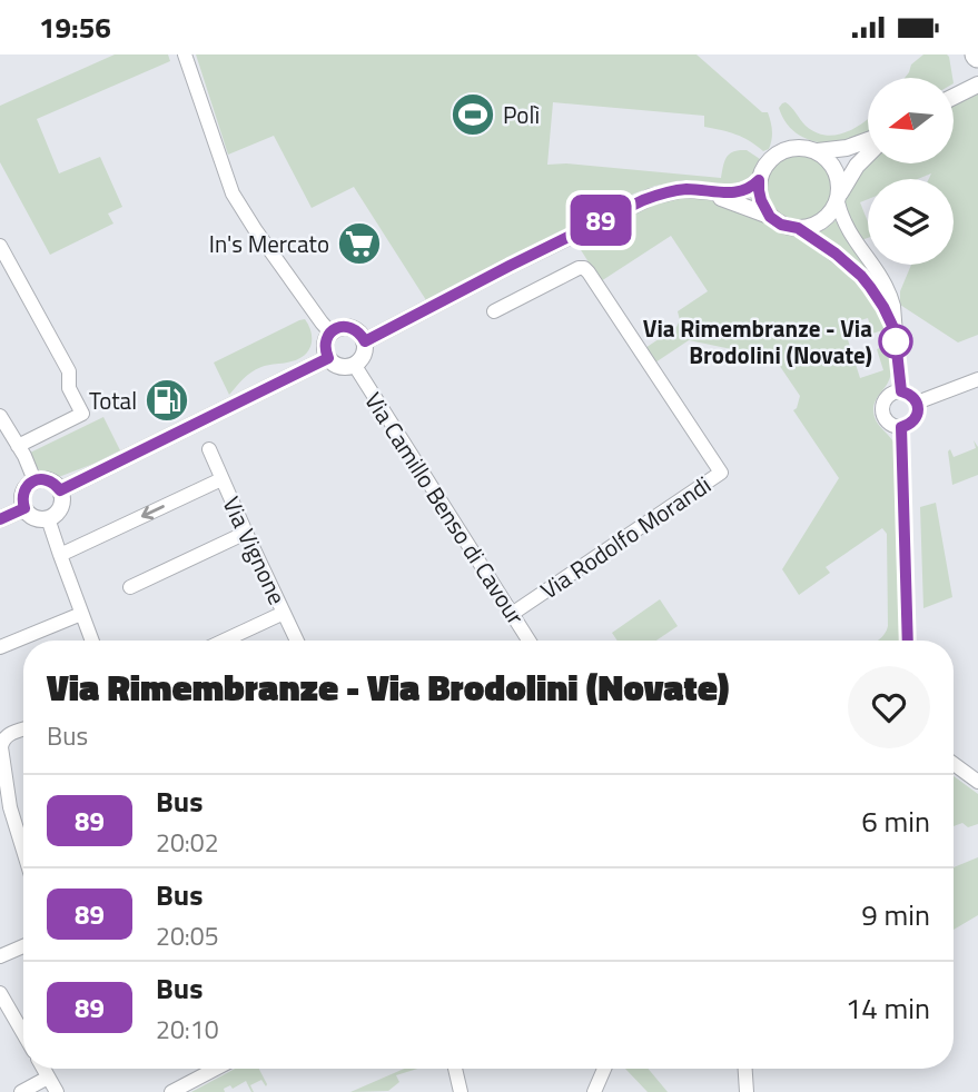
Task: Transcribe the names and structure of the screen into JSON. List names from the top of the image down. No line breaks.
{"streets":{"street":["Via Camillo Benso di Cavour","Via Rodolfo Morandi","Via Vignone"]},"crossings":[["Via Camillo Benso di Cavour","Via Rodolfo Morandi"]],"places":{"sports":["Polì"],"supermarket":["In's Mercato"],"other":["Via Rimembranze - Via Brodolini (Novate)"],"fuel station":["Total"]},"lines":["bus line 89"],"north":"left","page":{"status":"19:56","on_map":"89","heading":["Via Rimembranze - Via Brodolini (Novate)","Bus"],"list":[{"mark":"89","name":"Bus","note":"20:02","value":"6 min"},{"mark":"89","name":"Bus","note":"20:05","value":"9 min"},{"mark":"89","name":"Bus","note":"20:10","value":"14 min"}]}}
